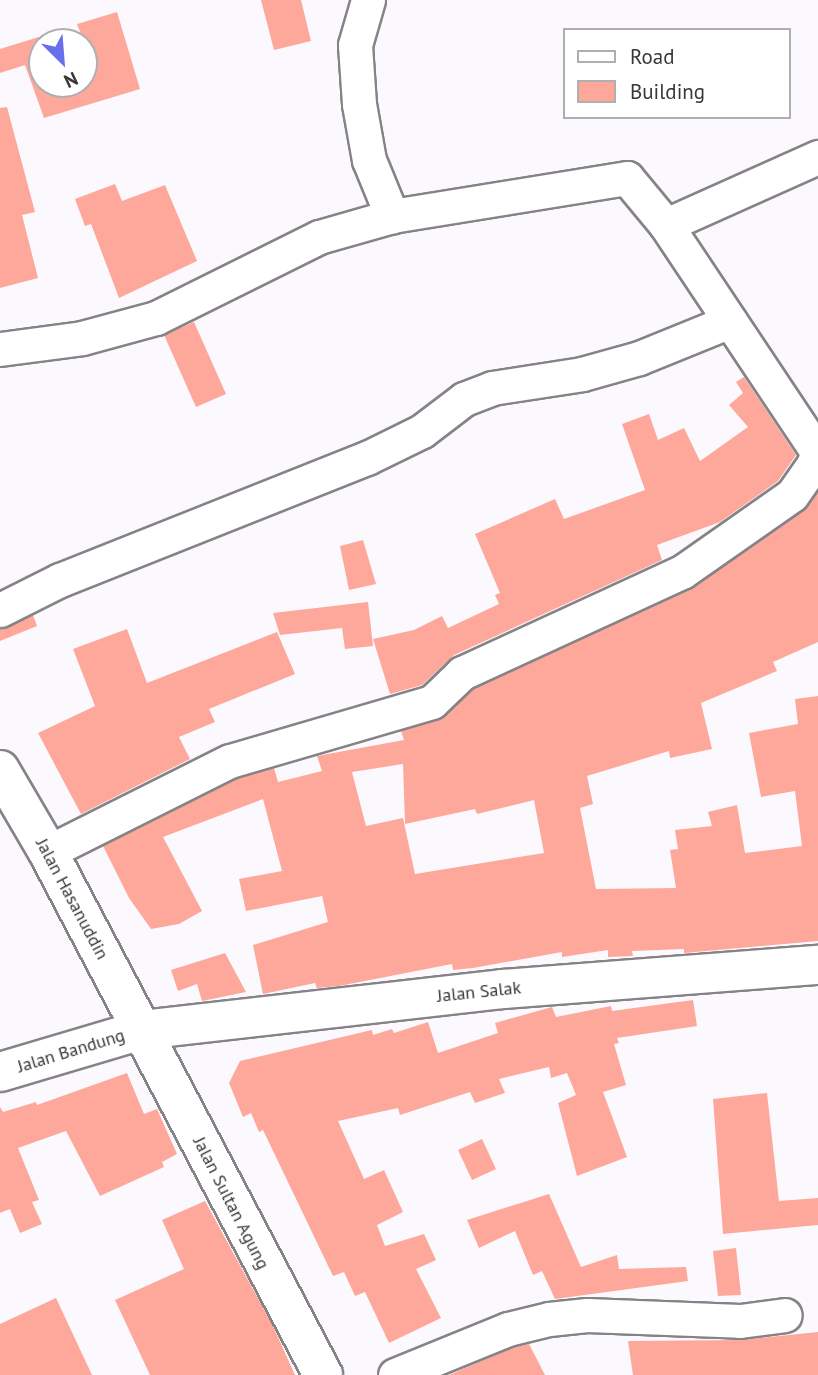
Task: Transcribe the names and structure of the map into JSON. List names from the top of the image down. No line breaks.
{"streets":{"main road":["Jalan Hasanuddin","Jalan Salak","Jalan Bandung","Jalan Sultan Agung"]},"crossings":[["Jalan Hasanuddin","Jalan Salak"],["Jalan Hasanuddin","Jalan Bandung"],["Jalan Hasanuddin","Jalan Sultan Agung"],["Jalan Salak","Jalan Bandung"],["Jalan Salak","Jalan Sultan Agung"],["Jalan Bandung","Jalan Sultan Agung"]],"legend":["Road","Building"],"north":"bottom right"}
